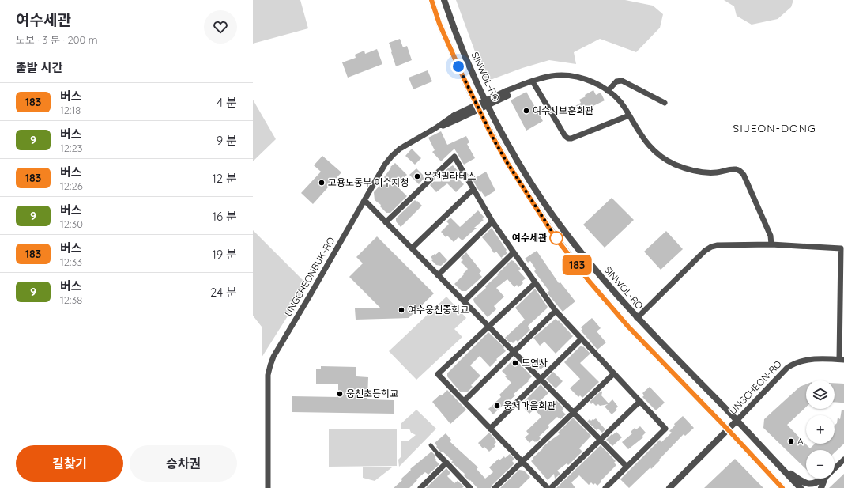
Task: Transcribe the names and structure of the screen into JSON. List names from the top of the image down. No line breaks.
{"streets":{"street":["SINWOL-RO","UNGCHEONBUK-RO","UNGCHEON-RO"]},"crossings":[["SINWOL-RO","UNGCHEON-RO"]],"districts":["SIJEON-DONG"],"places":["여수시보훈회관","웅천필라테스","고용노동부 여수지청","여수세관","여수웅천중학교","도연사","웅천초등학교","웅서마을회관","A"],"lines":["bus line 183"],"page":{"heading":[["여수세관","도보 · 3 분 · 200 m"],"출발 시간"],"on_map":"183","list":[{"mark":"183","name":"버스","note":"12:18","value":"4 분"},{"mark":"9","name":"버스","note":"12:23","value":"9 분"},{"mark":"183","name":"버스","note":"12:26","value":"12 분"},{"mark":"9","name":"버스","note":"12:30","value":"16 분"},{"mark":"183","name":"버스","note":"12:33","value":"19 분"},{"mark":"9","name":"버스","note":"12:38","value":"24 분"}],"map_buttons":["+","−"],"buttons":["길찾기","승차권"]}}
